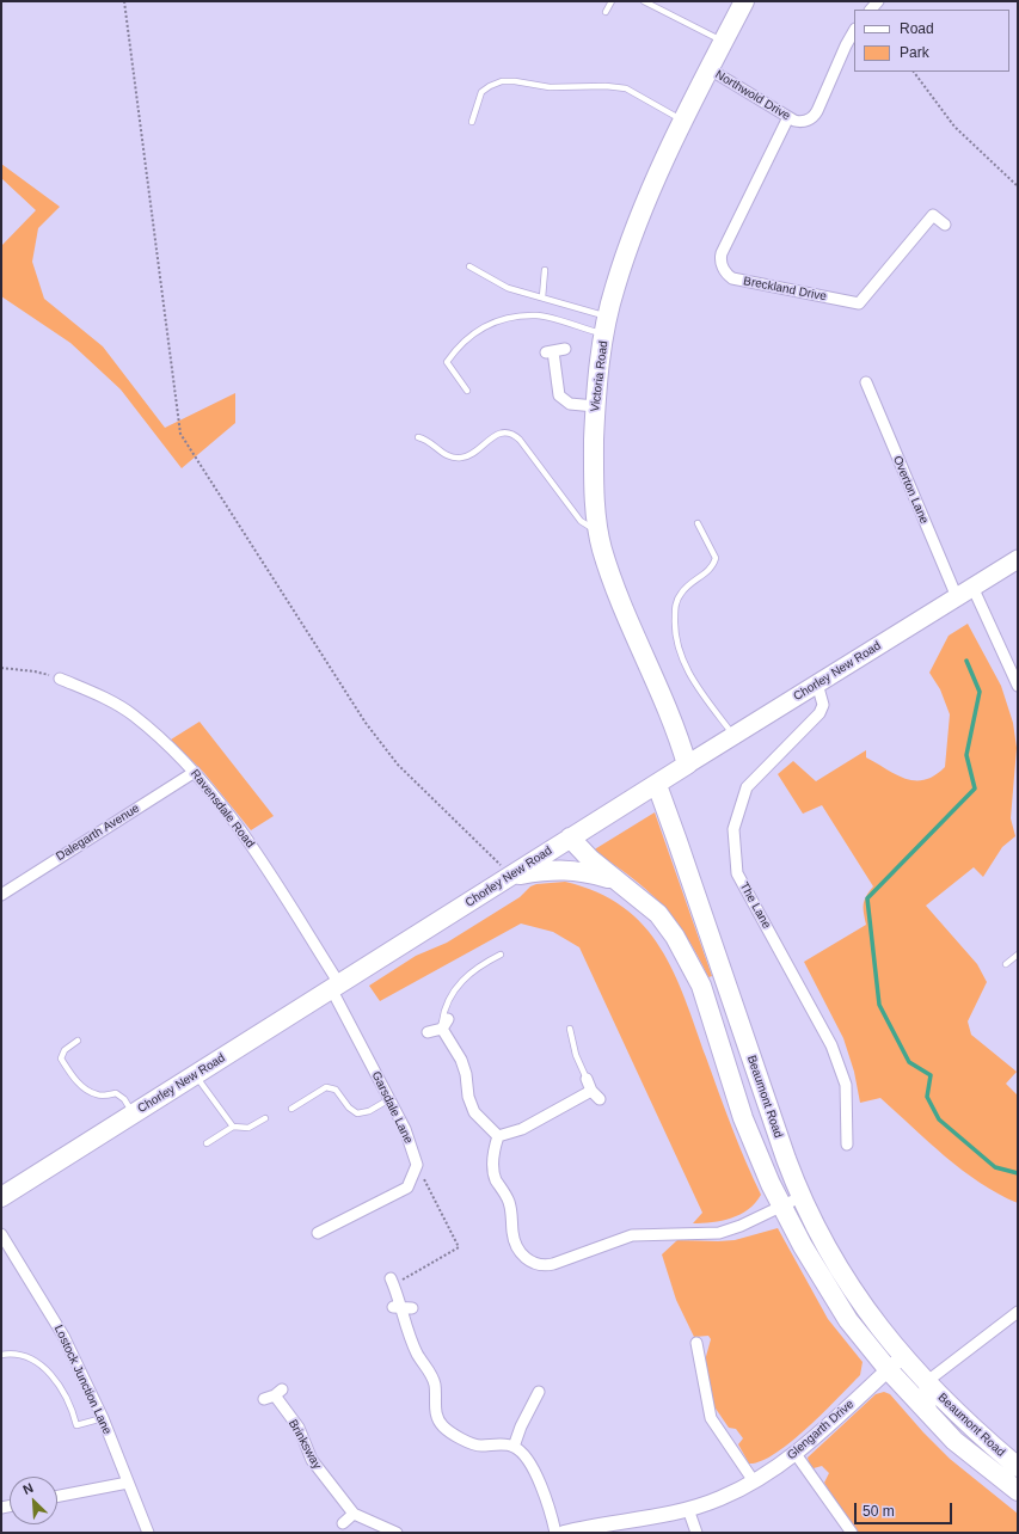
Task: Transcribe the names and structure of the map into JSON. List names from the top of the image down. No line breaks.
{"streets":{"highway":["Victoria Road","Chorley New Road","Beaumont Road"],"street":["Northwold Drive","Breckland Drive","Overton Lane","Ravensdale Road","Dalegarth Avenue","The Lane","Garsdale Lane","Lostock Junction Lane","Glengarth Drive","Brinksway"]},"crossings":[["Northwold Drive","Breckland Drive"],["Northwold Drive","Victoria Road"],["Victoria Road","Chorley New Road"],["Overton Lane","Chorley New Road"],["Chorley New Road","Ravensdale Road"],["Chorley New Road","The Lane"],["Chorley New Road","Beaumont Road"],["Chorley New Road","Garsdale Lane"],["Ravensdale Road","Dalegarth Avenue"],["Ravensdale Road","Garsdale Lane"],["Beaumont Road","Glengarth Drive"]],"legend":["Road","Park"],"scale_bar":"50 m","north":"top left"}
